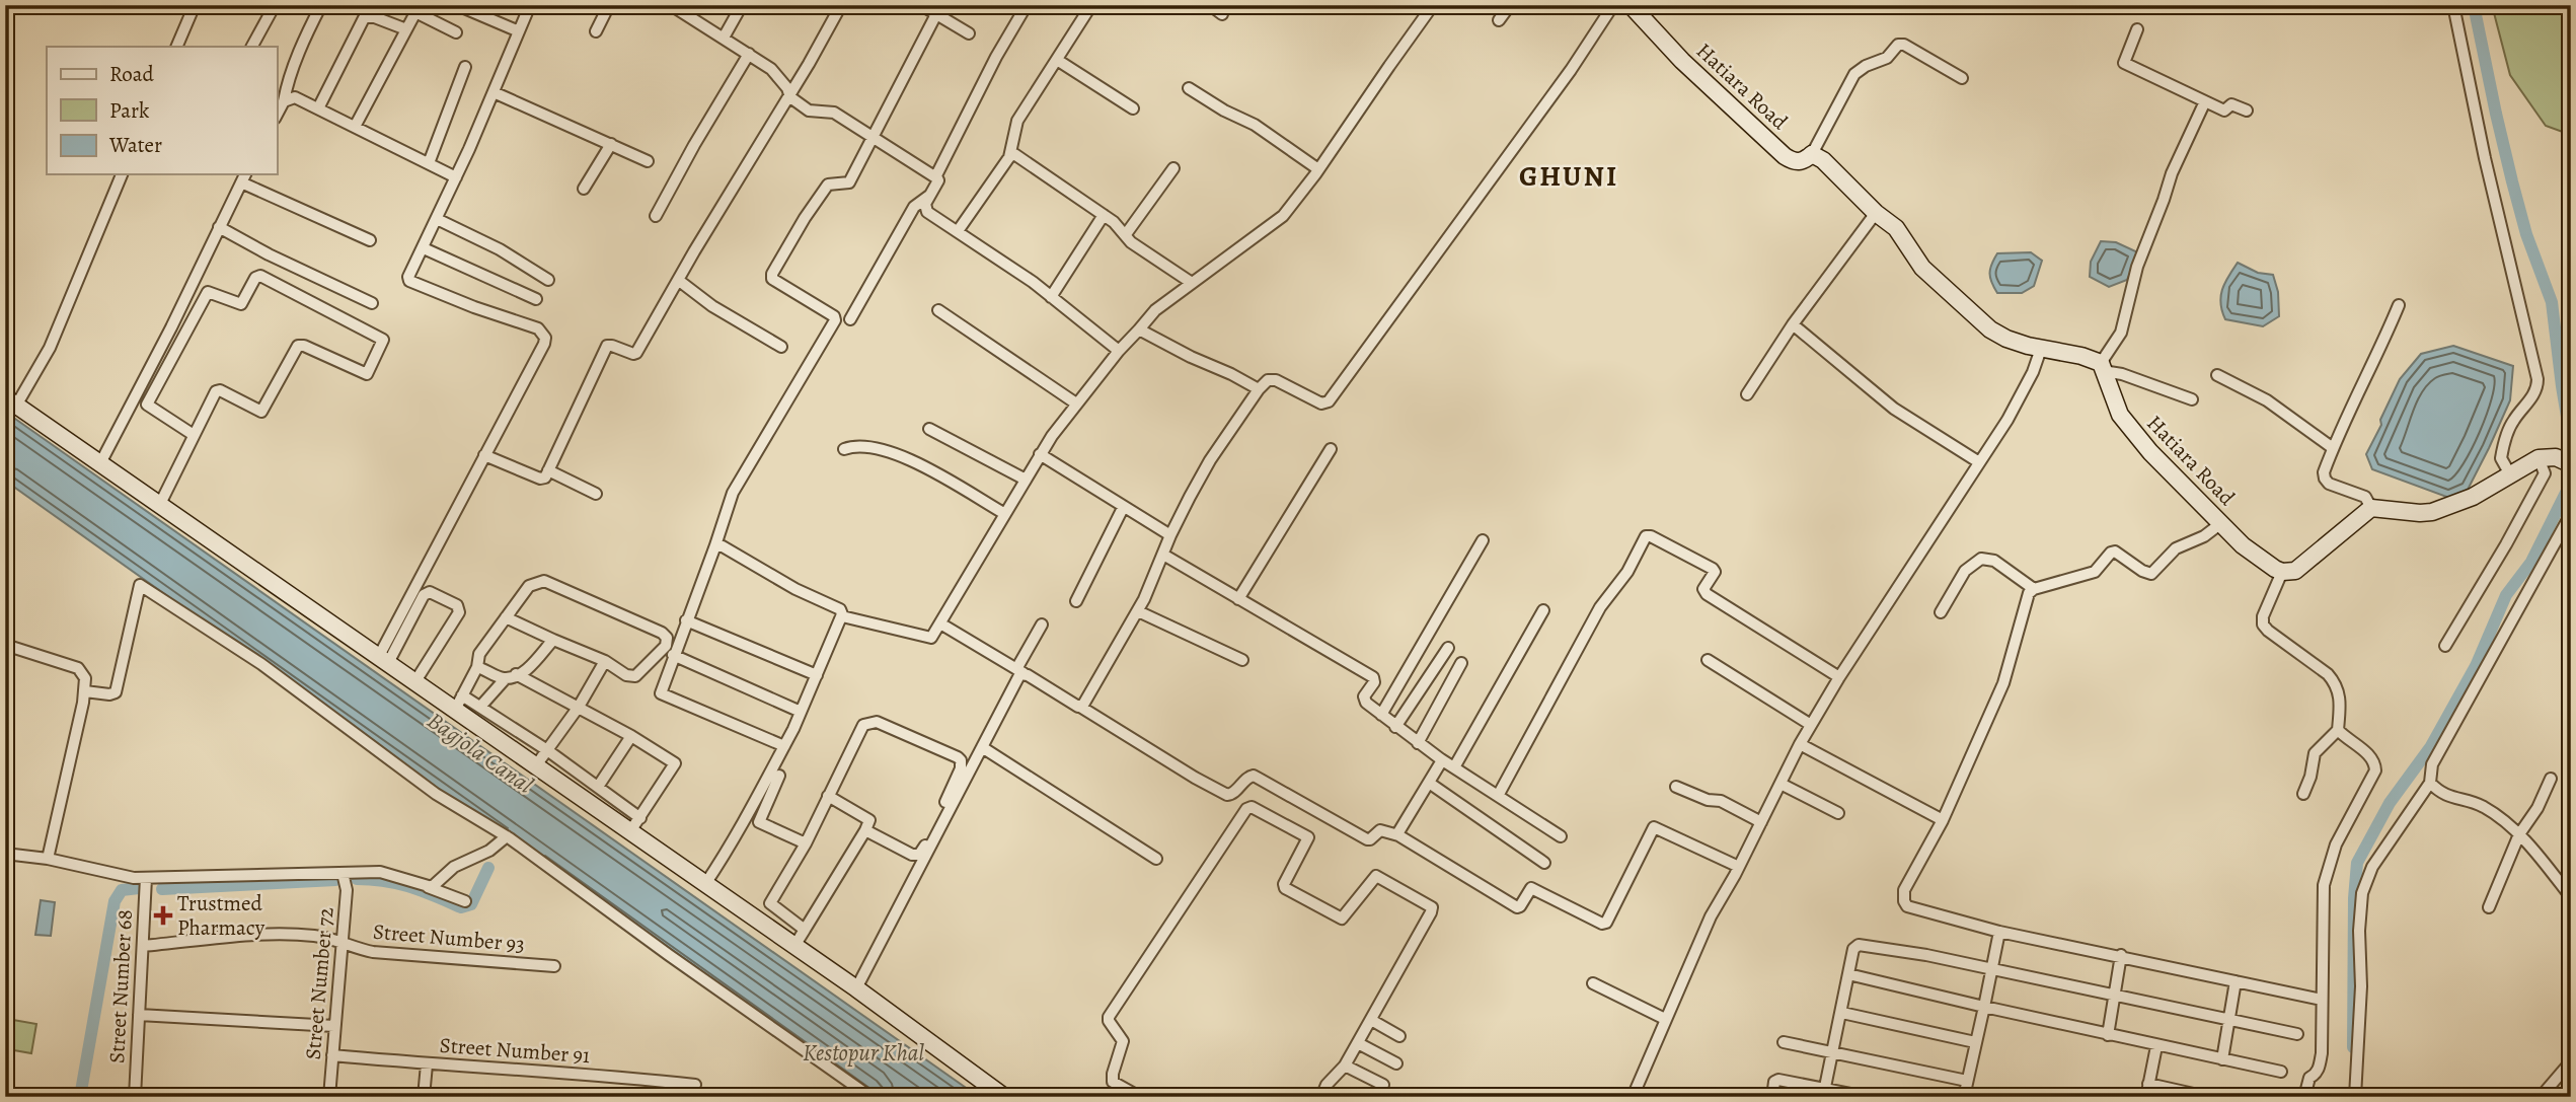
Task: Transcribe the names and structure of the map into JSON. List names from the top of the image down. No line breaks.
{"streets":{"street":["Hatiara Road","Street Number 93","Street Number 72","Street Number 68","Street Number 91"]},"crossings":[["Street Number 93","Street Number 72"],["Street Number 93","Street Number 68"],["Street Number 72","Street Number 91"]],"districts":["GHUNI"],"water":["Bagjola Canal","Kestopur Khal"],"places":{"health":["Trustmed Pharmacy"]},"legend":["Road","Park","Water"]}
